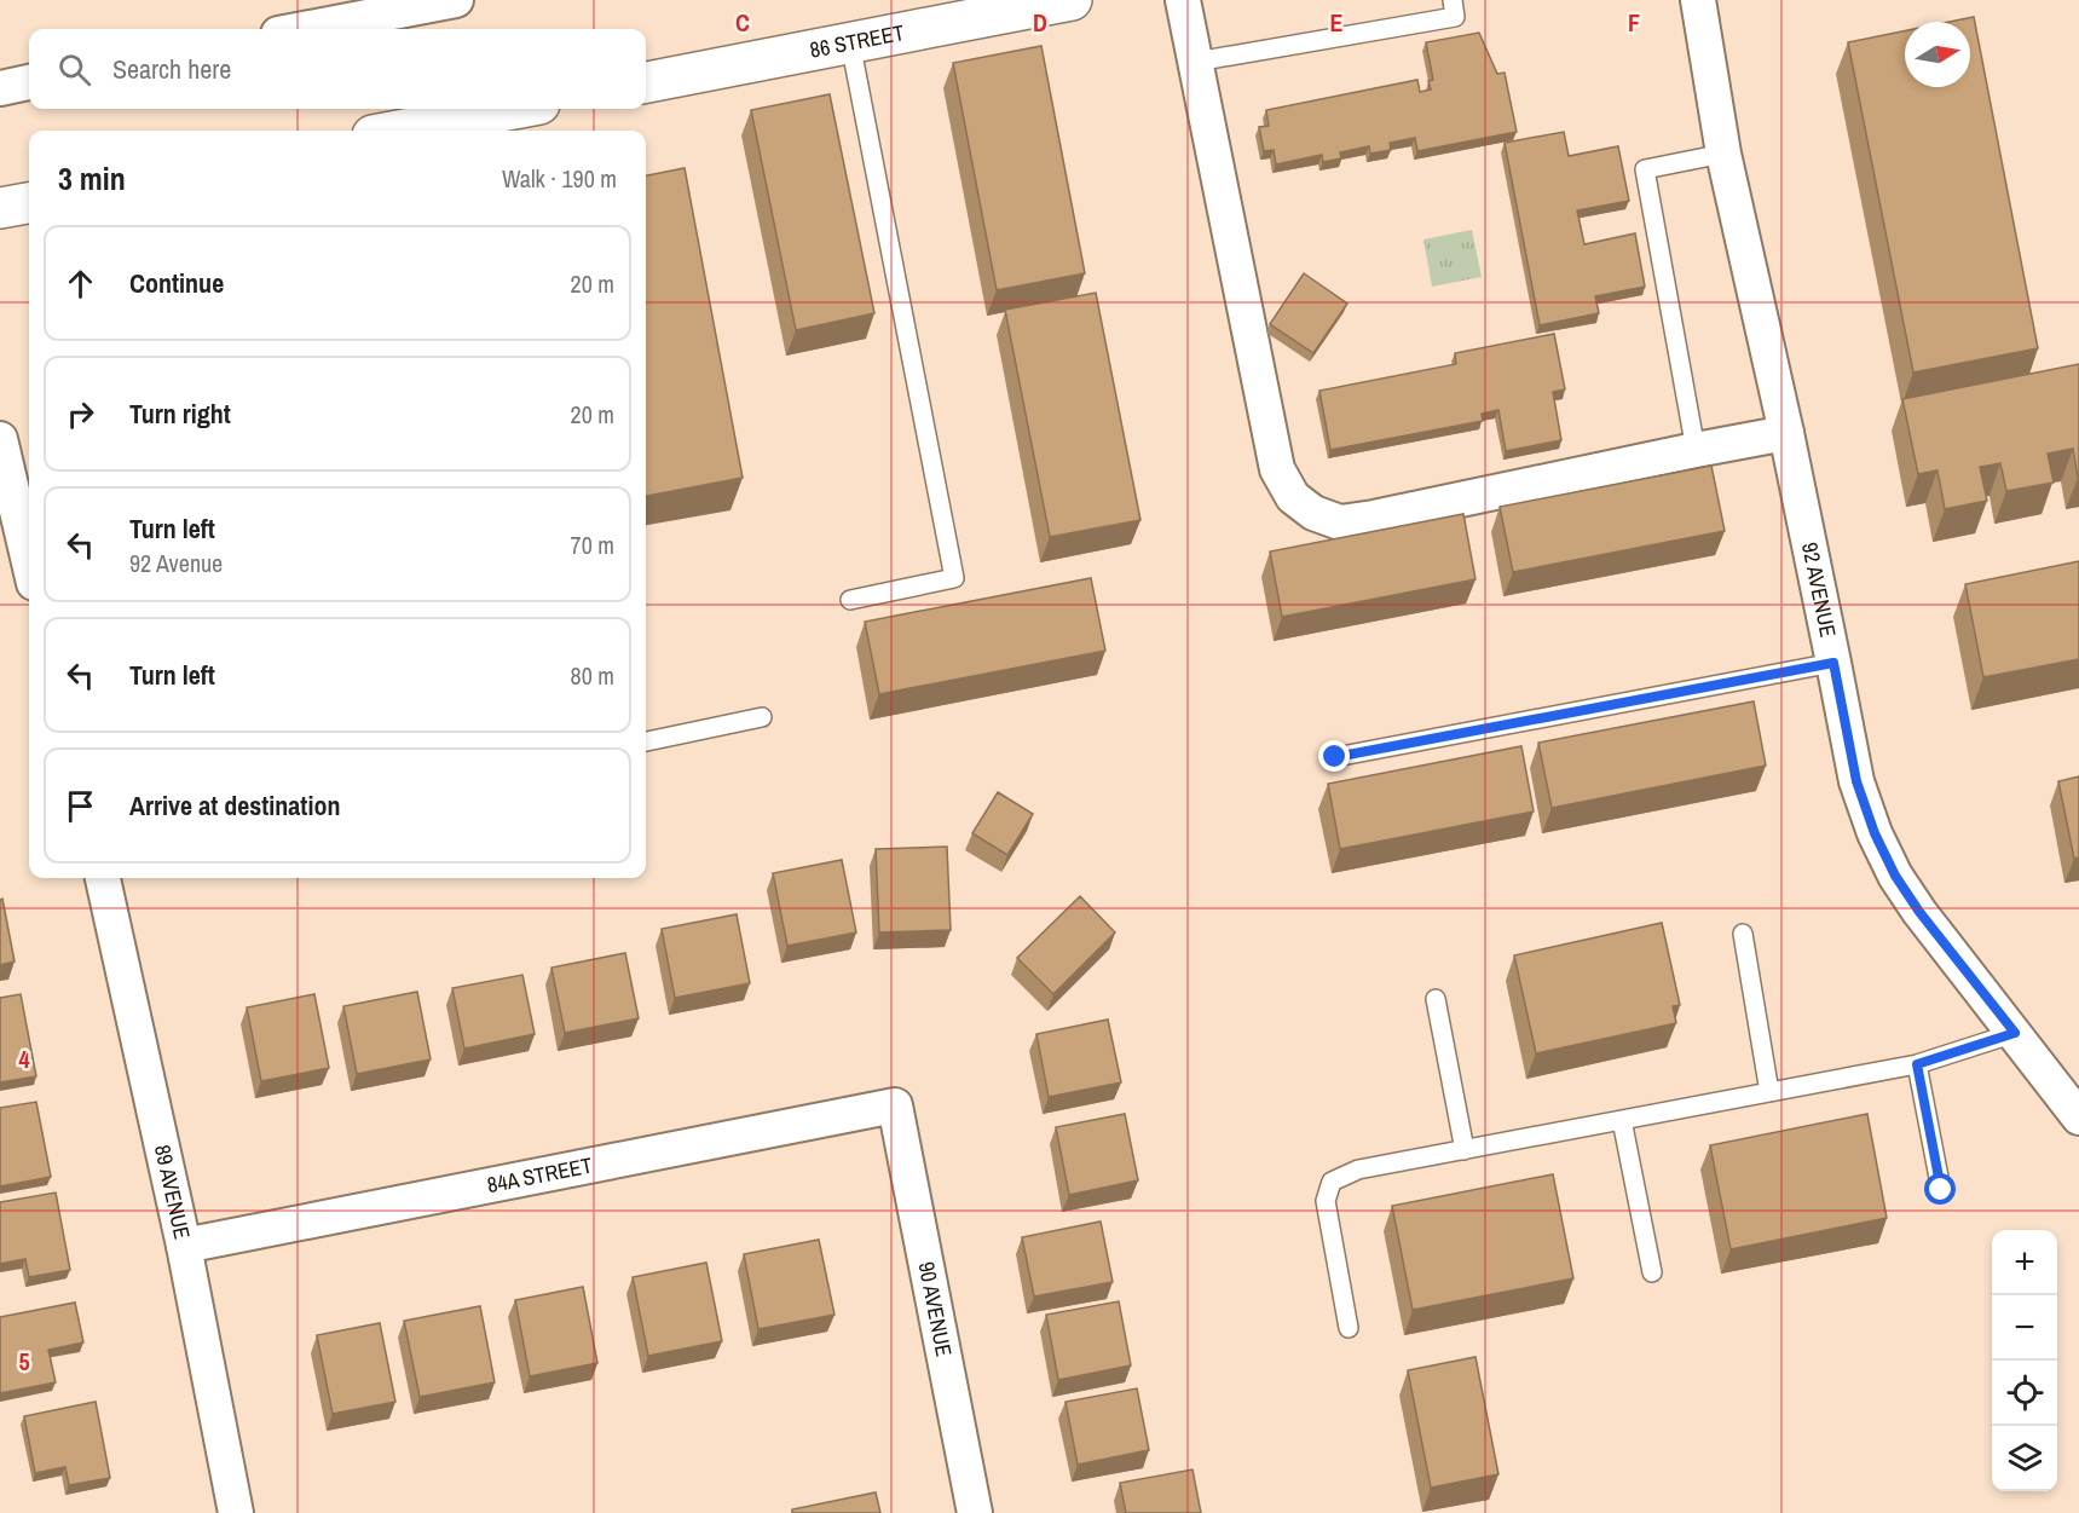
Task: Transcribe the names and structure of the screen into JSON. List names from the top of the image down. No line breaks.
{"streets":{"main road":["86 STREET"],"street":["92 AVENUE","84A STREET","89 AVENUE","90 AVENUE"]},"crossings":[["84A STREET","89 AVENUE"],["84A STREET","90 AVENUE"]],"north":"right","page":{"search":"Search here","heading":["3 min","Walk · 190 m"],"list":[["Continue","20 m"],["Turn right","20 m"],["Turn left","92 Avenue","70 m"],["Turn left","80 m"],"Arrive at destination"],"map_buttons":["+","−"]},"grid":{"columns":["C","D","E","F"],"rows":["4","5"]}}
